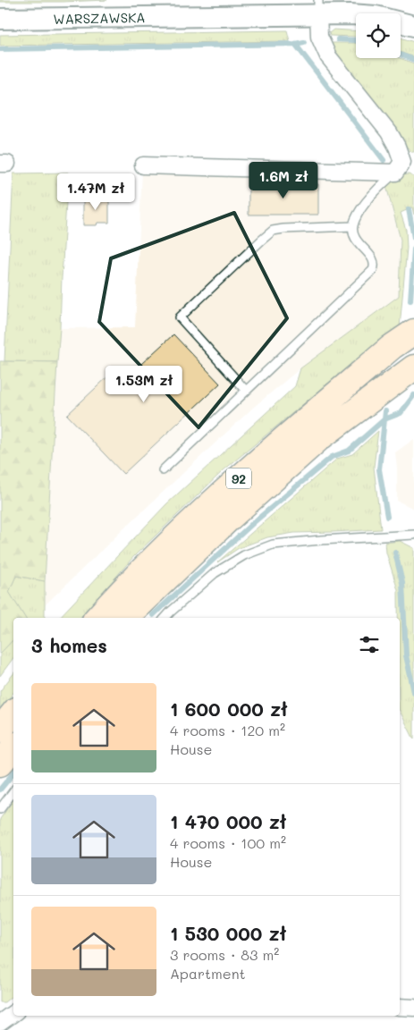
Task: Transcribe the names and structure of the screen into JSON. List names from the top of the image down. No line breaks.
{"streets":{"main road":["92"],"street":["WARSZAWSKA"]},"page":{"price":["1.6M zł","1.47M zł","1.53M zł"],"heading":"3 homes","list":[{"name":"1 600 000 zł","note":"4 rooms · 120 m² · House"},{"name":"1 470 000 zł","note":"4 rooms · 100 m² · House"},{"name":"1 530 000 zł","note":"3 rooms · 83 m² · Apartment"}]}}
